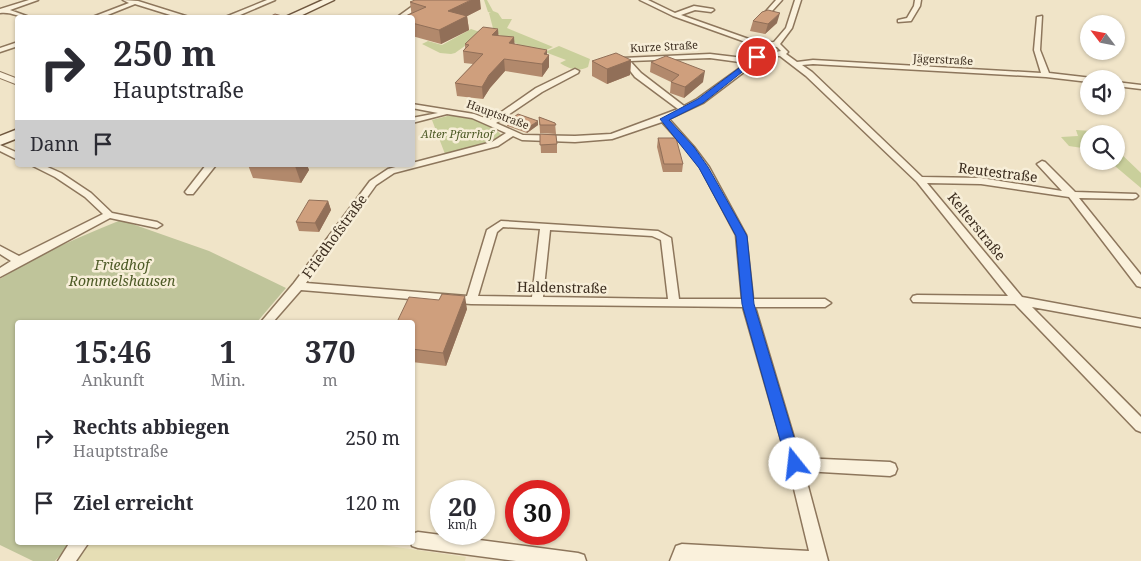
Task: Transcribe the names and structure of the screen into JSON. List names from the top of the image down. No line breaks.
{"streets":{"street":["Kurze Straße","Jägerstraße","Hauptstraße","Reutestraße","Kelterstraße","Friedhofstraße","Haldenstraße"]},"crossings":[["Kurze Straße","Hauptstraße"],["Jägerstraße","Kelterstraße"],["Hauptstraße","Friedhofstraße"],["Reutestraße","Kelterstraße"],["Friedhofstraße","Haldenstraße"]],"parks":["Alter Pfarrhof","Friedhof Rommelshausen"],"north":"top left","page":{"turn":["250 m","Hauptstraße"],"then":"Dann","eta":["15:46","Ankunft","1","Min.","370","m"],"list":[{"name":"Rechts abbiegen","note":"Hauptstraße","value":"250 m"},{"name":"Ziel erreicht","value":"120 m"}],"speed":"20 km/h","limit":"30"}}
